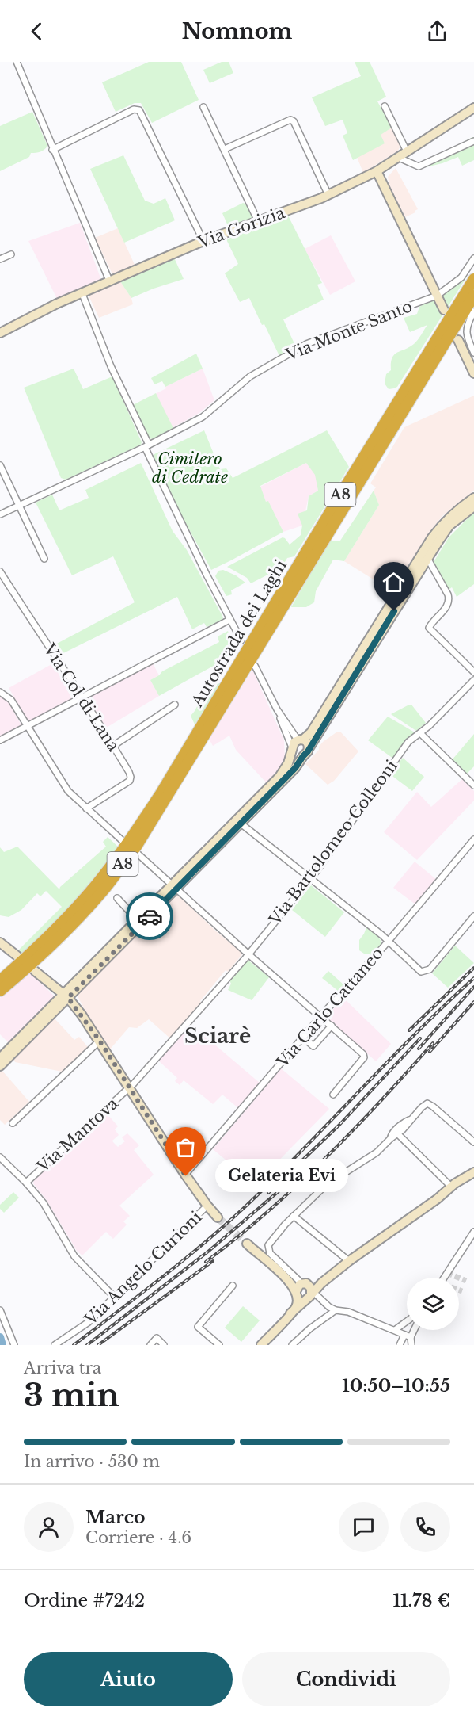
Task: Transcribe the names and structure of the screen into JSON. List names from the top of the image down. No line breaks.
{"streets":{"highway":["A8","Autostrada dei Laghi"],"main road":["Via Gorizia"],"street":["Via Monte Santo","Via Col di Lana","Via Bartolomeo Colleoni","Via Carlo Cattaneo","Via Mantova","Via Angelo Curioni"]},"crossings":[["Via Bartolomeo Colleoni","Via Mantova"]],"districts":["Sciarè"],"parks":["Cimitero di Cedrate"],"places":["Gelateria Evi"],"page":{"header":"Nomnom","bubble":"Gelateria Evi","heading":["3 min","Arriva tra","10:50–10:55"],"panel":["Marco","Corriere · 4.6","Ordine #7242","11.78 €"],"bar":"In arrivo · 530 m","buttons":["Aiuto","Condividi"]}}
